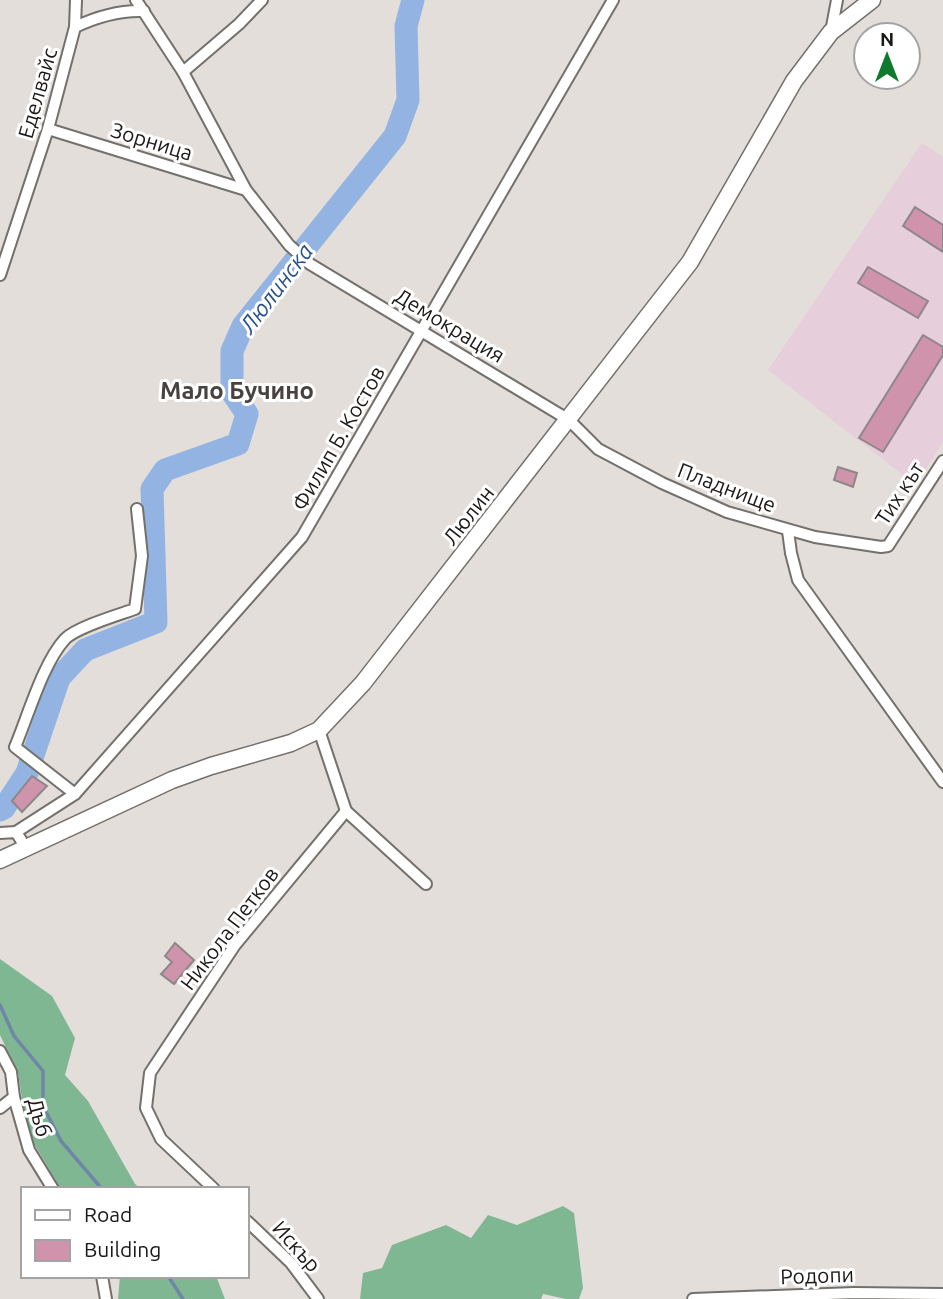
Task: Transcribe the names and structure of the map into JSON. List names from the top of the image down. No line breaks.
{"streets":{"street":["Еделвайс","Зорница","Демокрация","Филип Б. Костов","Пладнище","Тих кът","Люлин","Никола Петков","Дъб","Искър","Родопи"]},"crossings":[["Еделвайс","Зорница"],["Зорница","Демокрация"],["Демокрация","Филип Б. Костов"],["Демокрация","Пладнище"],["Демокрация","Люлин"],["Пладнище","Тих кът"],["Пладнище","Люлин"]],"districts":["Мало Бучино"],"water":["Люлинска"],"legend":["Road","Building"],"north":"top"}
